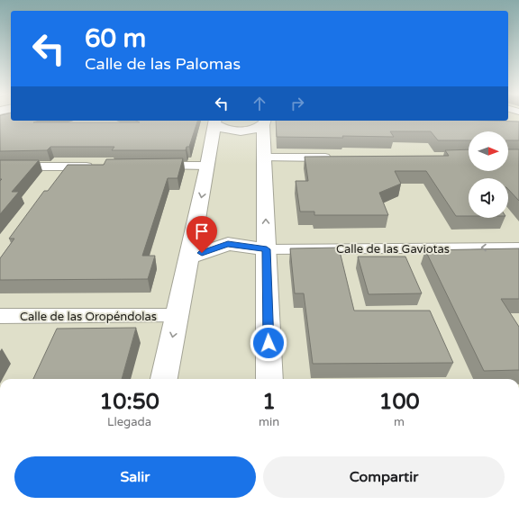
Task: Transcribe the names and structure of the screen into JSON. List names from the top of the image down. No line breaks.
{"streets":{"street":["Calle de las Gaviotas","Calle de las Oropéndolas"]},"one_way":["Calle de las Gaviotas"],"north":"right","page":{"turn":["60 m","Calle de las Palomas"],"eta":["10:50","Llegada","1","min","100","m"],"buttons":["Salir","Compartir"]}}
